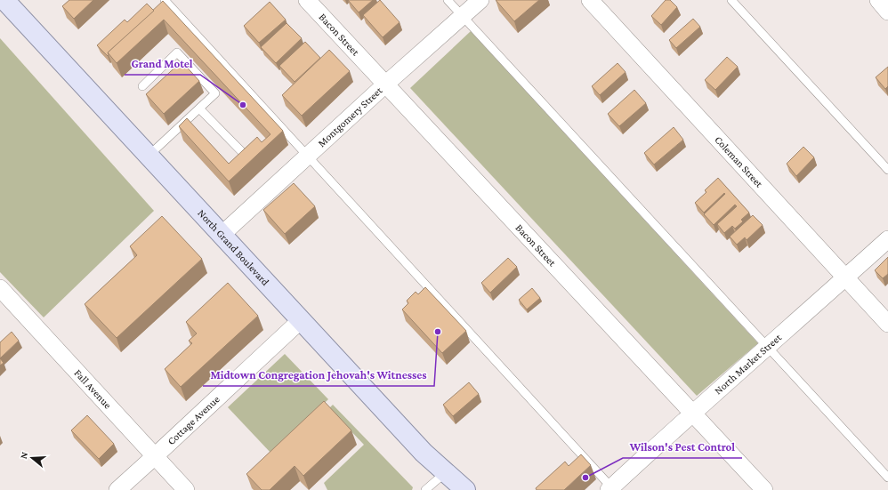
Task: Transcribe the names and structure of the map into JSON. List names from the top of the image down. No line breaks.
{"streets":{"main road":["North Grand Boulevard"],"street":["Bacon Street","Montgomery Street","Coleman Street","North Market Street","Fall Avenue","Cottage Avenue"]},"crossings":[["Bacon Street","Montgomery Street"],["Bacon Street","North Market Street"],["Montgomery Street","North Grand Boulevard"],["Coleman Street","North Market Street"],["North Grand Boulevard","Cottage Avenue"],["Fall Avenue","Cottage Avenue"]],"places":["Grand Motel","Midtown Congregation Jehovah's Witnesses","Wilson's Pest Control"],"north":"left"}
